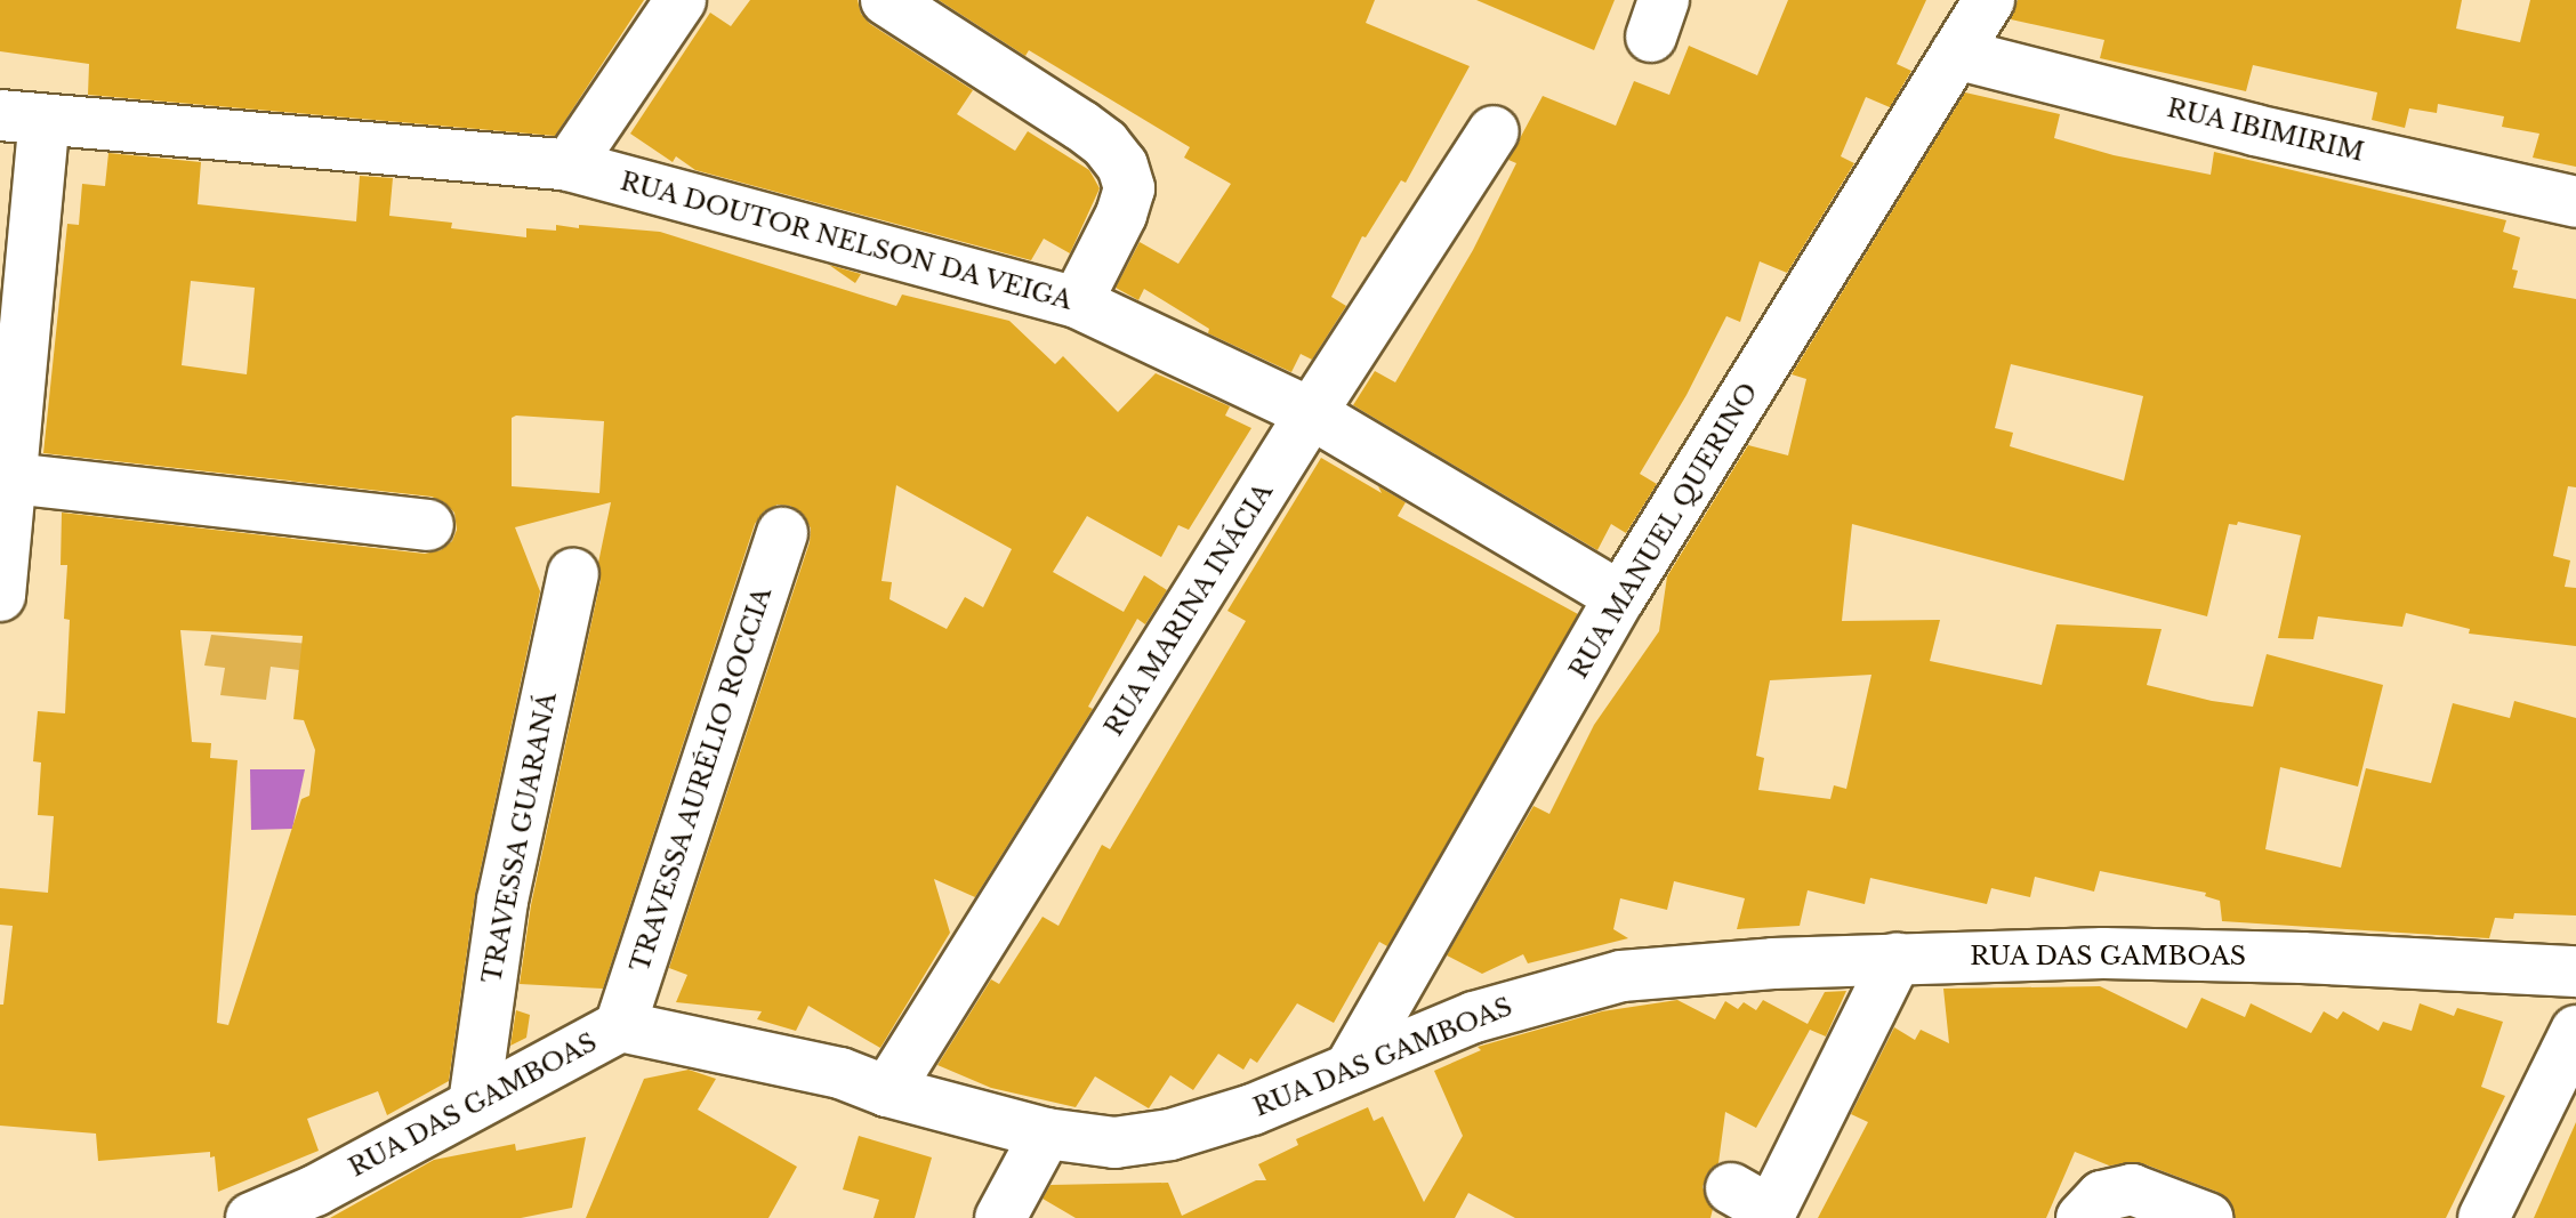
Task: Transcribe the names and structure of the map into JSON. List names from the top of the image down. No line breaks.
{"streets":{"street":["RUA IBIMIRIM","RUA DOUTOR NELSON DA VEIGA","RUA MANUEL QUERINO","RUA MARINA INÁCIA","TRAVESSA AURÉLIO ROCCIA","TRAVESSA GUARANÁ","RUA DAS GAMBOAS"]},"crossings":[["RUA IBIMIRIM","RUA MANUEL QUERINO"],["RUA DOUTOR NELSON DA VEIGA","RUA MANUEL QUERINO"],["RUA DOUTOR NELSON DA VEIGA","RUA MARINA INÁCIA"],["RUA MANUEL QUERINO","RUA DAS GAMBOAS"],["RUA MARINA INÁCIA","RUA DAS GAMBOAS"],["TRAVESSA AURÉLIO ROCCIA","RUA DAS GAMBOAS"],["TRAVESSA GUARANÁ","RUA DAS GAMBOAS"]]}
